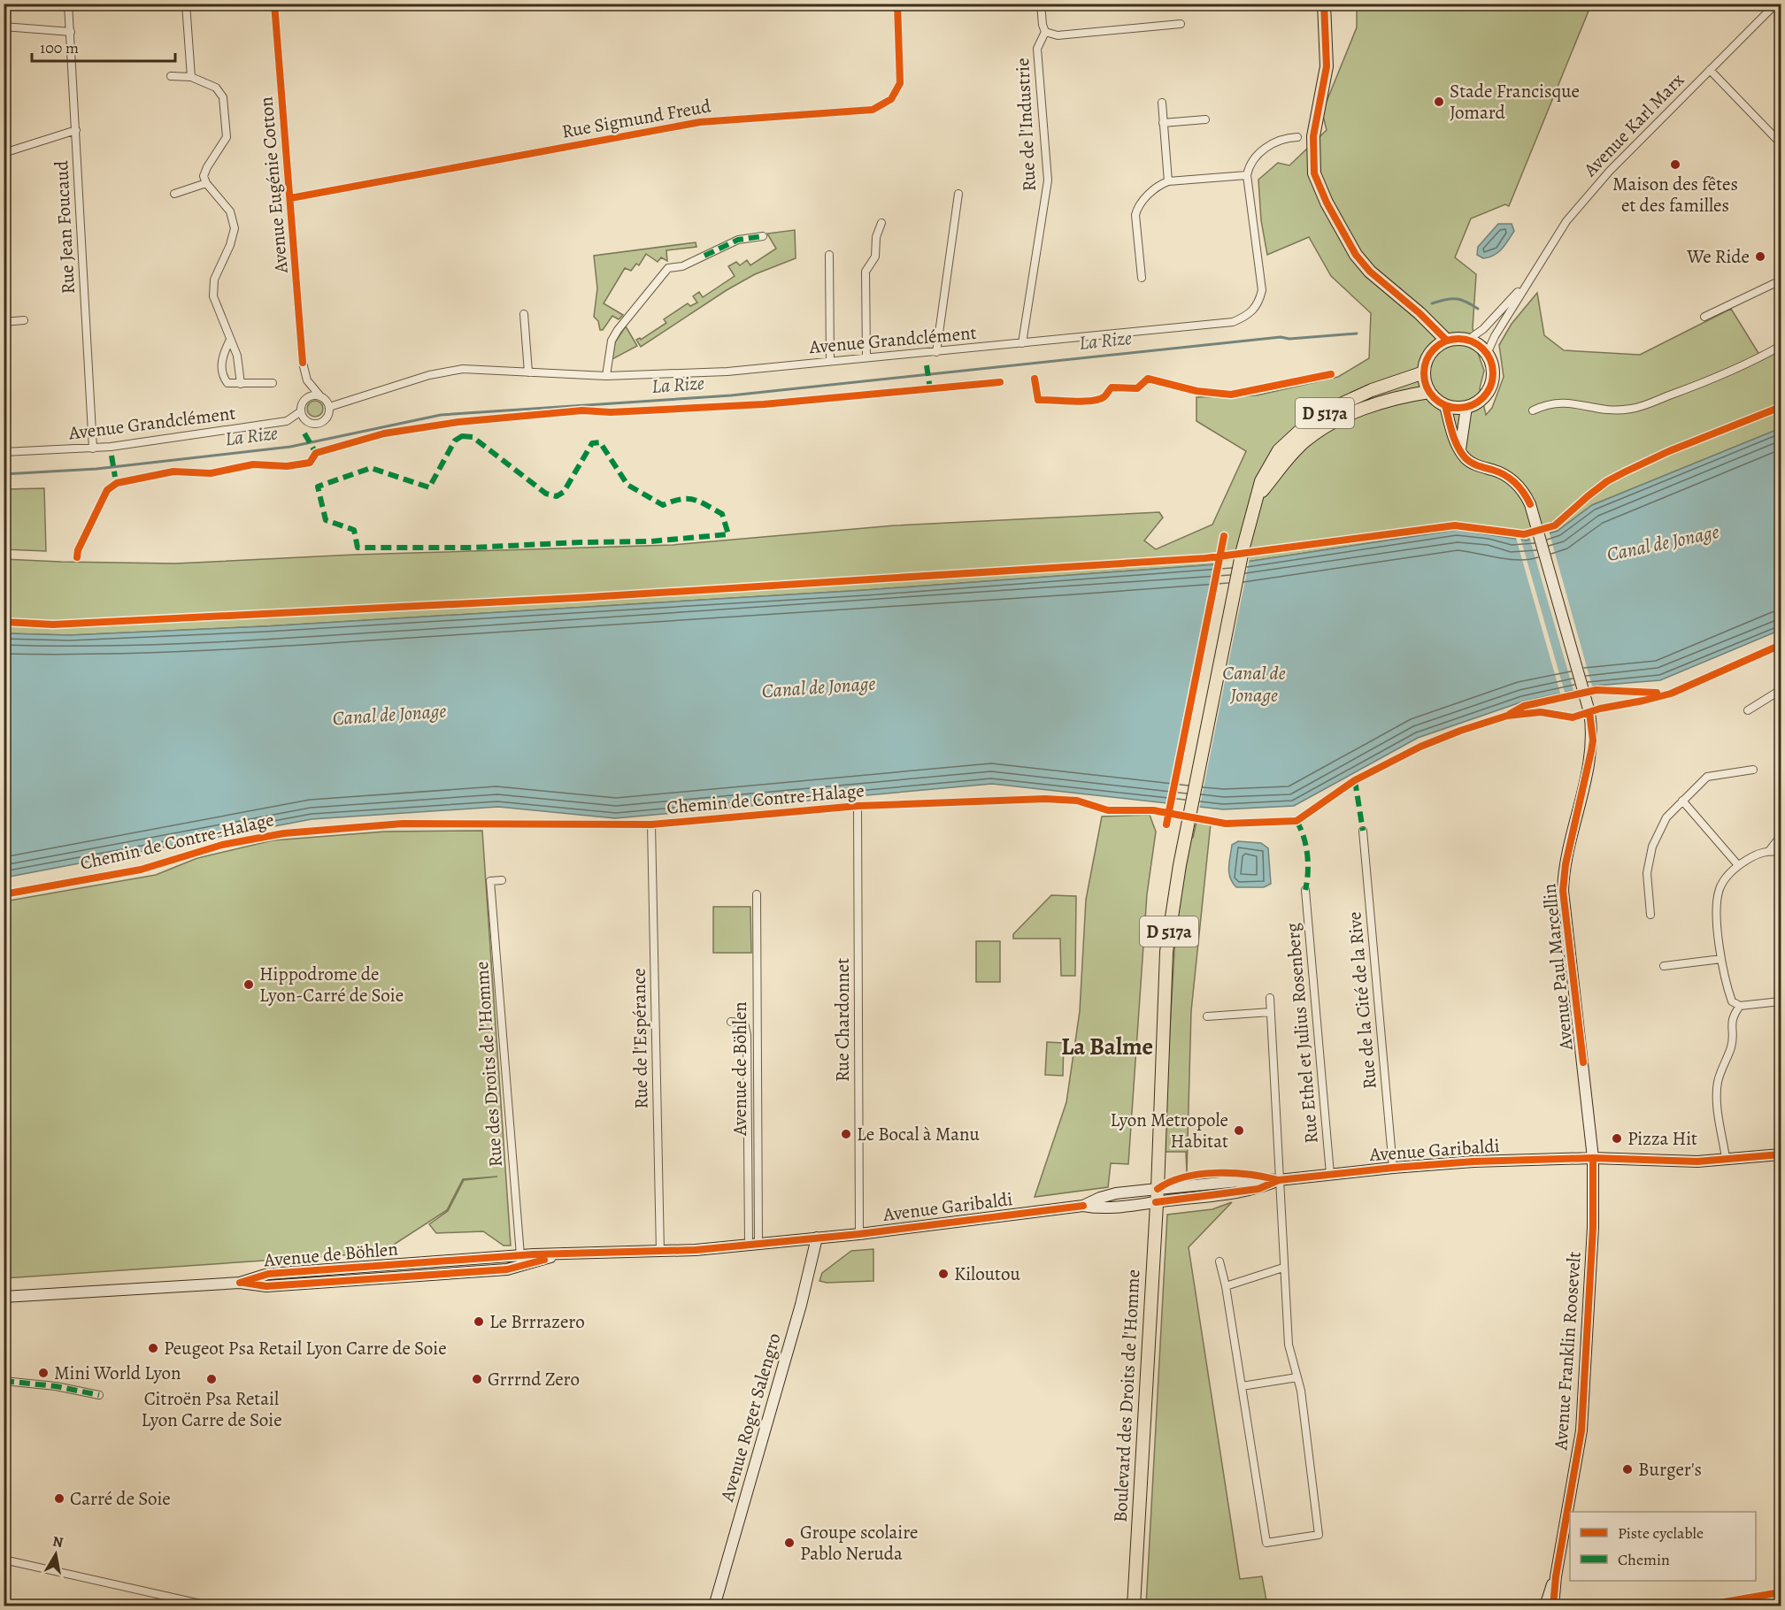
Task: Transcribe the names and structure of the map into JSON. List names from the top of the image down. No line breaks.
{"streets":{"main road":["D 517a","Avenue Paul Marcellin","Avenue de Böhlen","Avenue Garibaldi","Avenue Franklin Roosevelt","Boulevard des Droits de l'Homme","Avenue Roger Salengro"],"street":["Rue Sigmund Freud","Rue de l'Industrie","Avenue Karl Marx","Avenue Eugénie Cotton","Rue Jean Foucaud","Avenue Grandclément","Rue de la Cité de la Rive","Rue Chardonnet","Rue Ethel et Julius Rosenberg","Rue de l'Espérance","Rue des Droits de l'Homme"],"cycle path":["Chemin de Contre-Halage"]},"crossings":[["Rue Sigmund Freud","Avenue Eugénie Cotton"],["Rue de l'Industrie","Avenue Grandclément"],["Avenue Karl Marx","D 517a"],["Avenue Eugénie Cotton","Avenue Grandclément"],["Rue Jean Foucaud","Avenue Grandclément"],["D 517a","Avenue Garibaldi"],["D 517a","Boulevard des Droits de l'Homme"],["Avenue Paul Marcellin","Avenue Garibaldi"],["Avenue Paul Marcellin","Avenue Franklin Roosevelt"],["Rue de la Cité de la Rive","Avenue Garibaldi"],["Rue Chardonnet","Avenue Garibaldi"],["Rue Ethel et Julius Rosenberg","Avenue Garibaldi"],["Rue de l'Espérance","Avenue de Böhlen"],["Rue des Droits de l'Homme","Avenue de Böhlen"],["Avenue de Böhlen","Avenue Garibaldi"],["Avenue de Böhlen","Avenue Roger Salengro"],["Avenue Garibaldi","Avenue Franklin Roosevelt"],["Avenue Garibaldi","Boulevard des Droits de l'Homme"],["Avenue Garibaldi","Avenue Roger Salengro"]],"districts":["La Balme"],"water":["La Rize","Canal de Jonage"],"places":["Stade Francisque Jomard","Maison des fêtes et des familles","We Ride","Hippodrome de Lyon-Carré de Soie","Lyon Metropole Habitat","Le Bocal à Manu","Pizza Hit","Kiloutou","Le Brrrazero","Peugeot Psa Retail Lyon Carre de Soie","Mini World Lyon","Citroën Psa Retail Lyon Carre de Soie","Grrrnd Zero","Burger's","Carré de Soie","Groupe scolaire Pablo Neruda"],"legend":["Piste cyclable","Chemin"],"scale_bar":"100 m","north":"top"}
